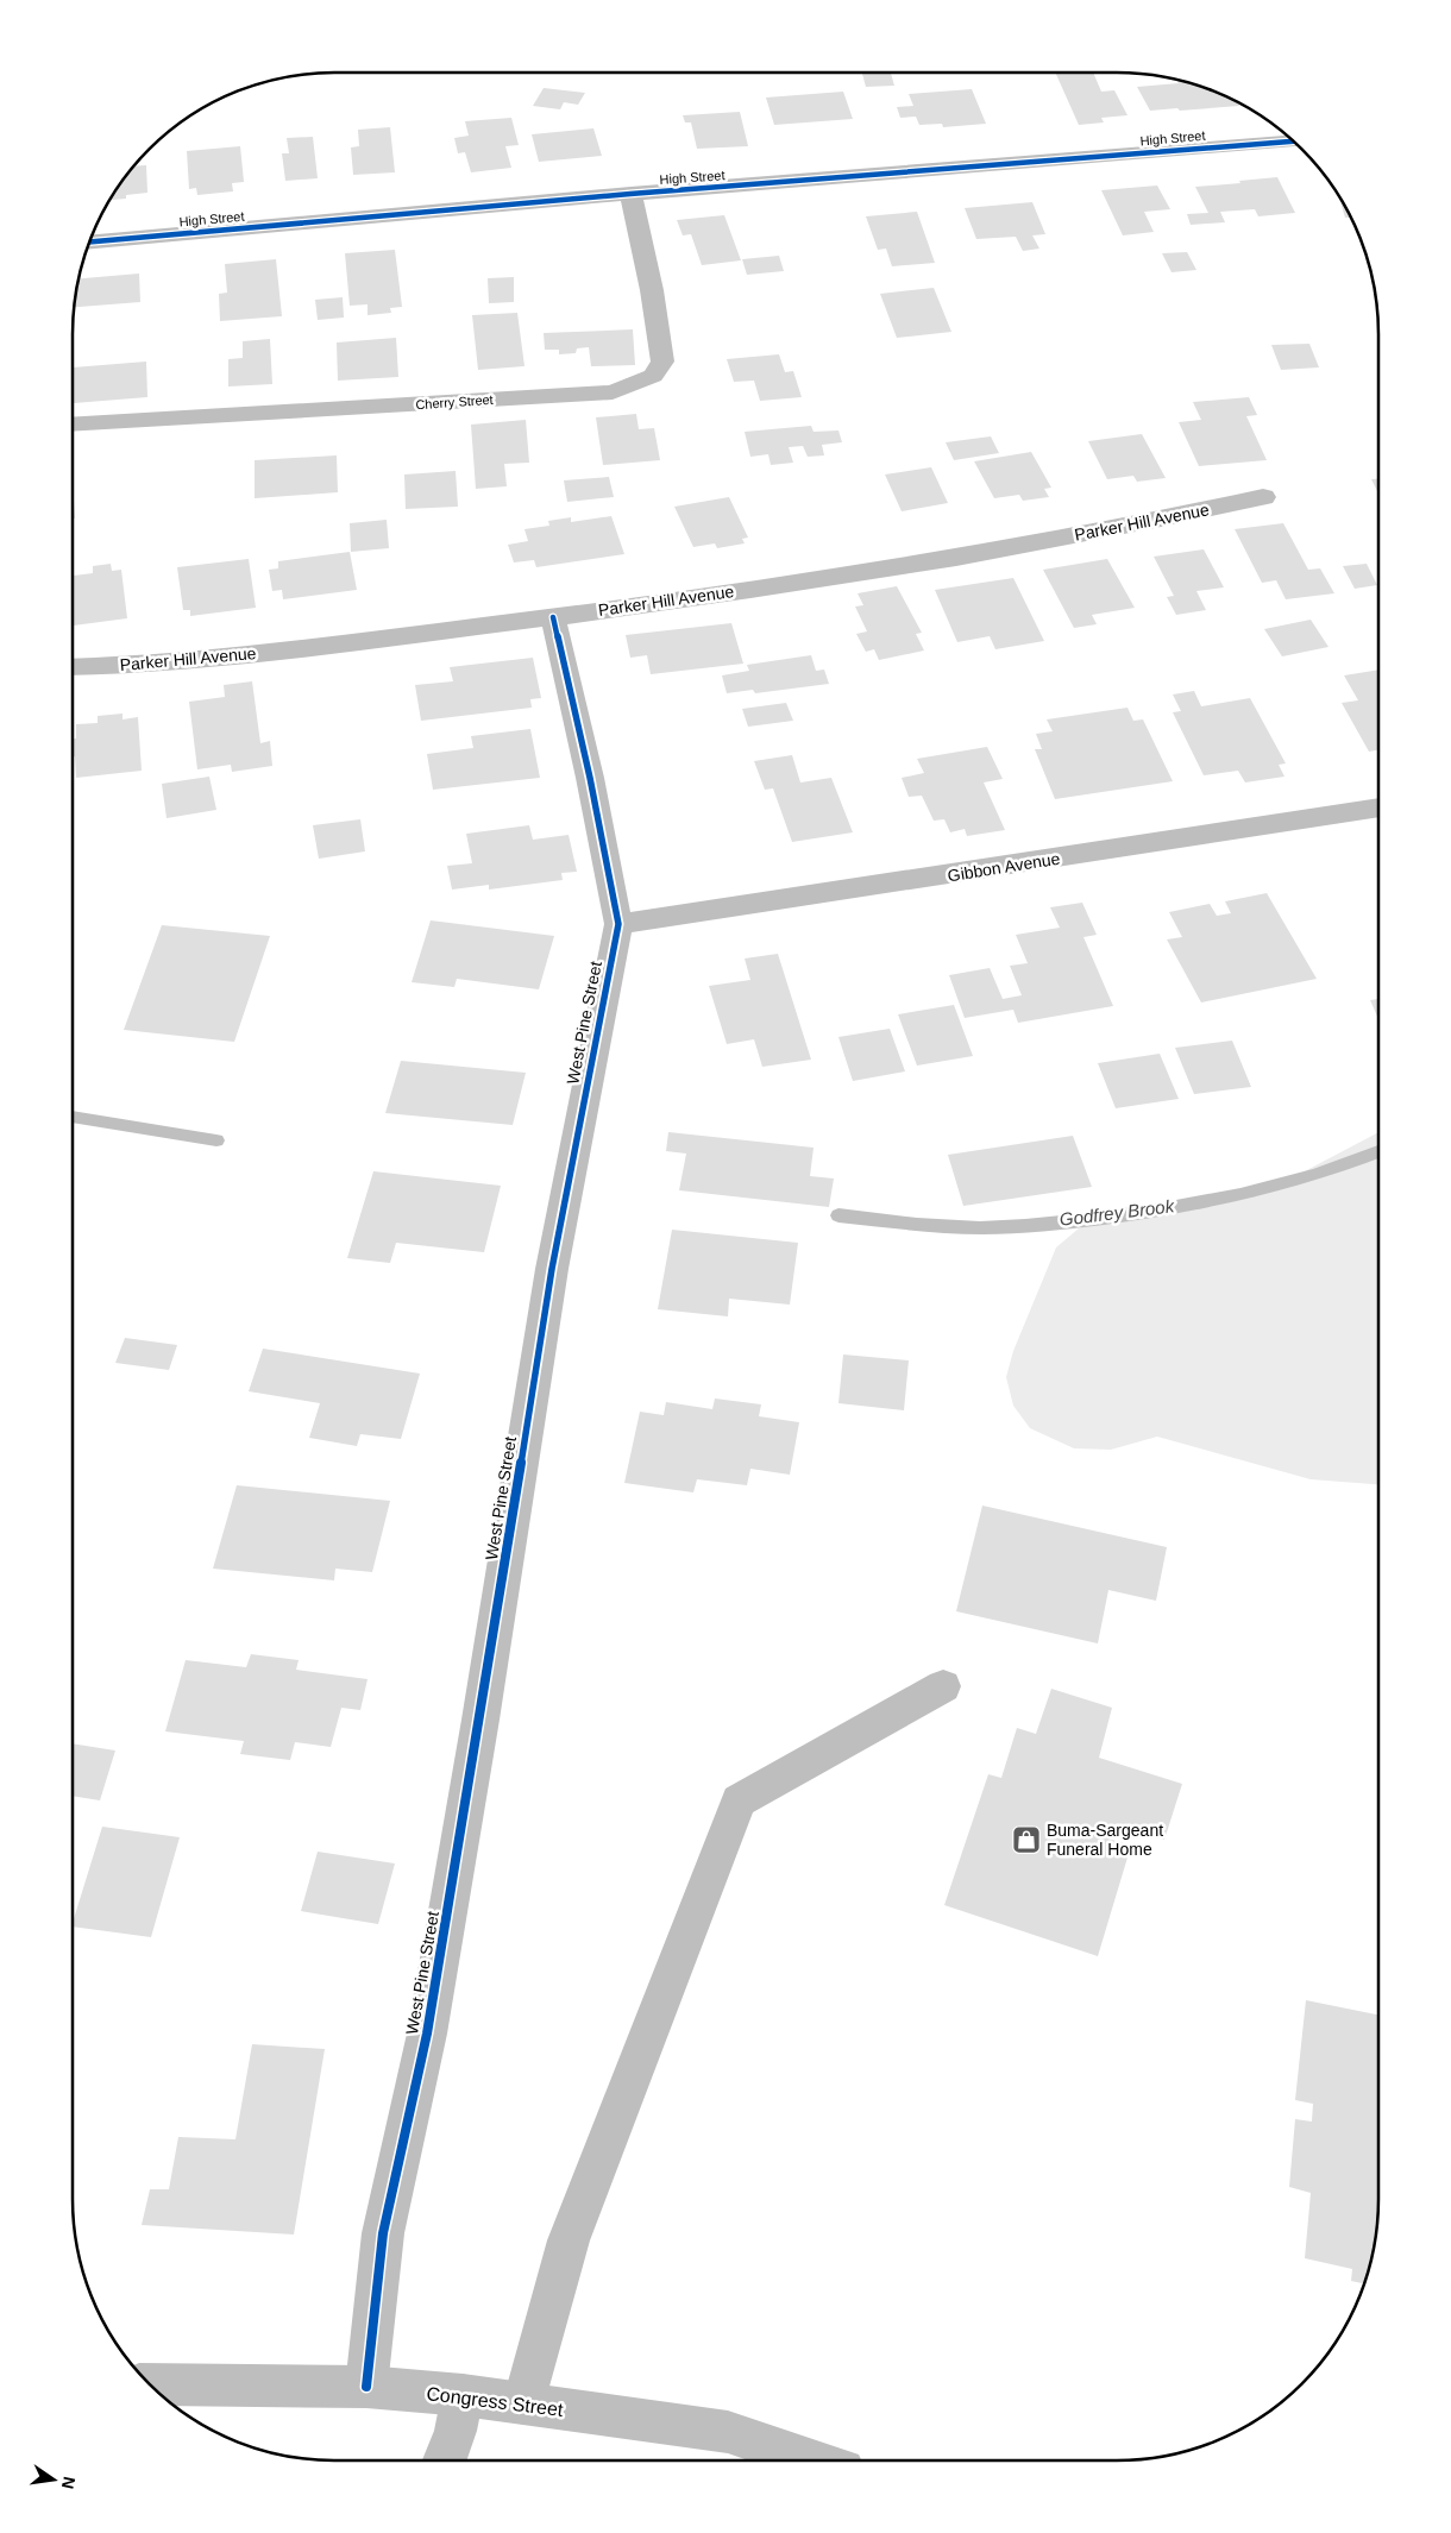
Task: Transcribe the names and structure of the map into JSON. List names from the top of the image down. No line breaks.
{"streets":{"street":["High Street","Cherry Street","Parker Hill Avenue","Gibbon Avenue","West Pine Street","Congress Street"]},"crossings":[["High Street","Cherry Street"],["Parker Hill Avenue","West Pine Street"],["Gibbon Avenue","West Pine Street"],["West Pine Street","Congress Street"]],"water":["Godfrey Brook"],"places":{"shop":["Buma-Sargeant Funeral Home"]},"north":"right"}
